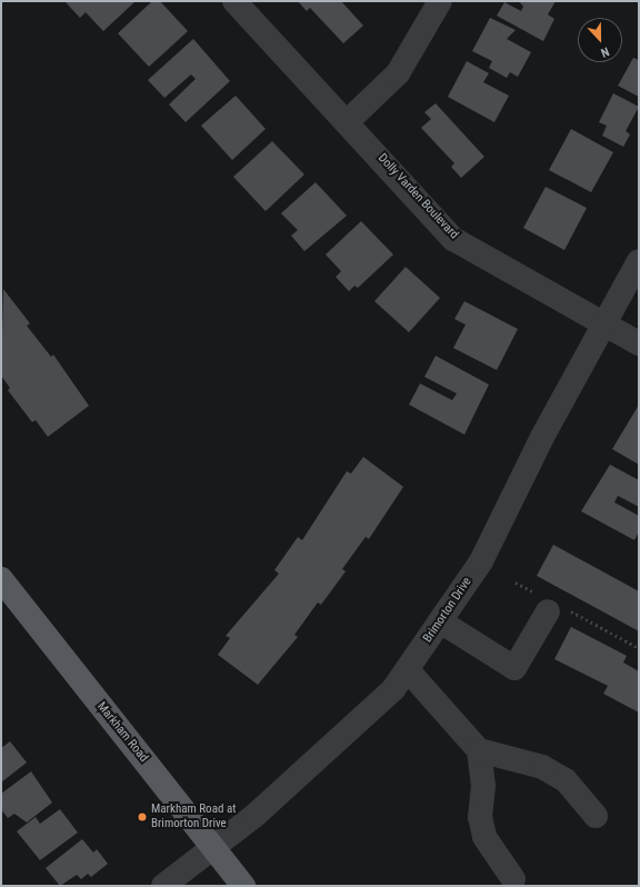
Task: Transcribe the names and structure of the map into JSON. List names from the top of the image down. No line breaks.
{"streets":{"main road":["Markham Road"],"street":["Dolly Varden Boulevard","Brimorton Drive"]},"crossings":[["Dolly Varden Boulevard","Brimorton Drive"],["Brimorton Drive","Markham Road"]],"places":["Markham Road at Brimorton Drive"],"north":"bottom"}
